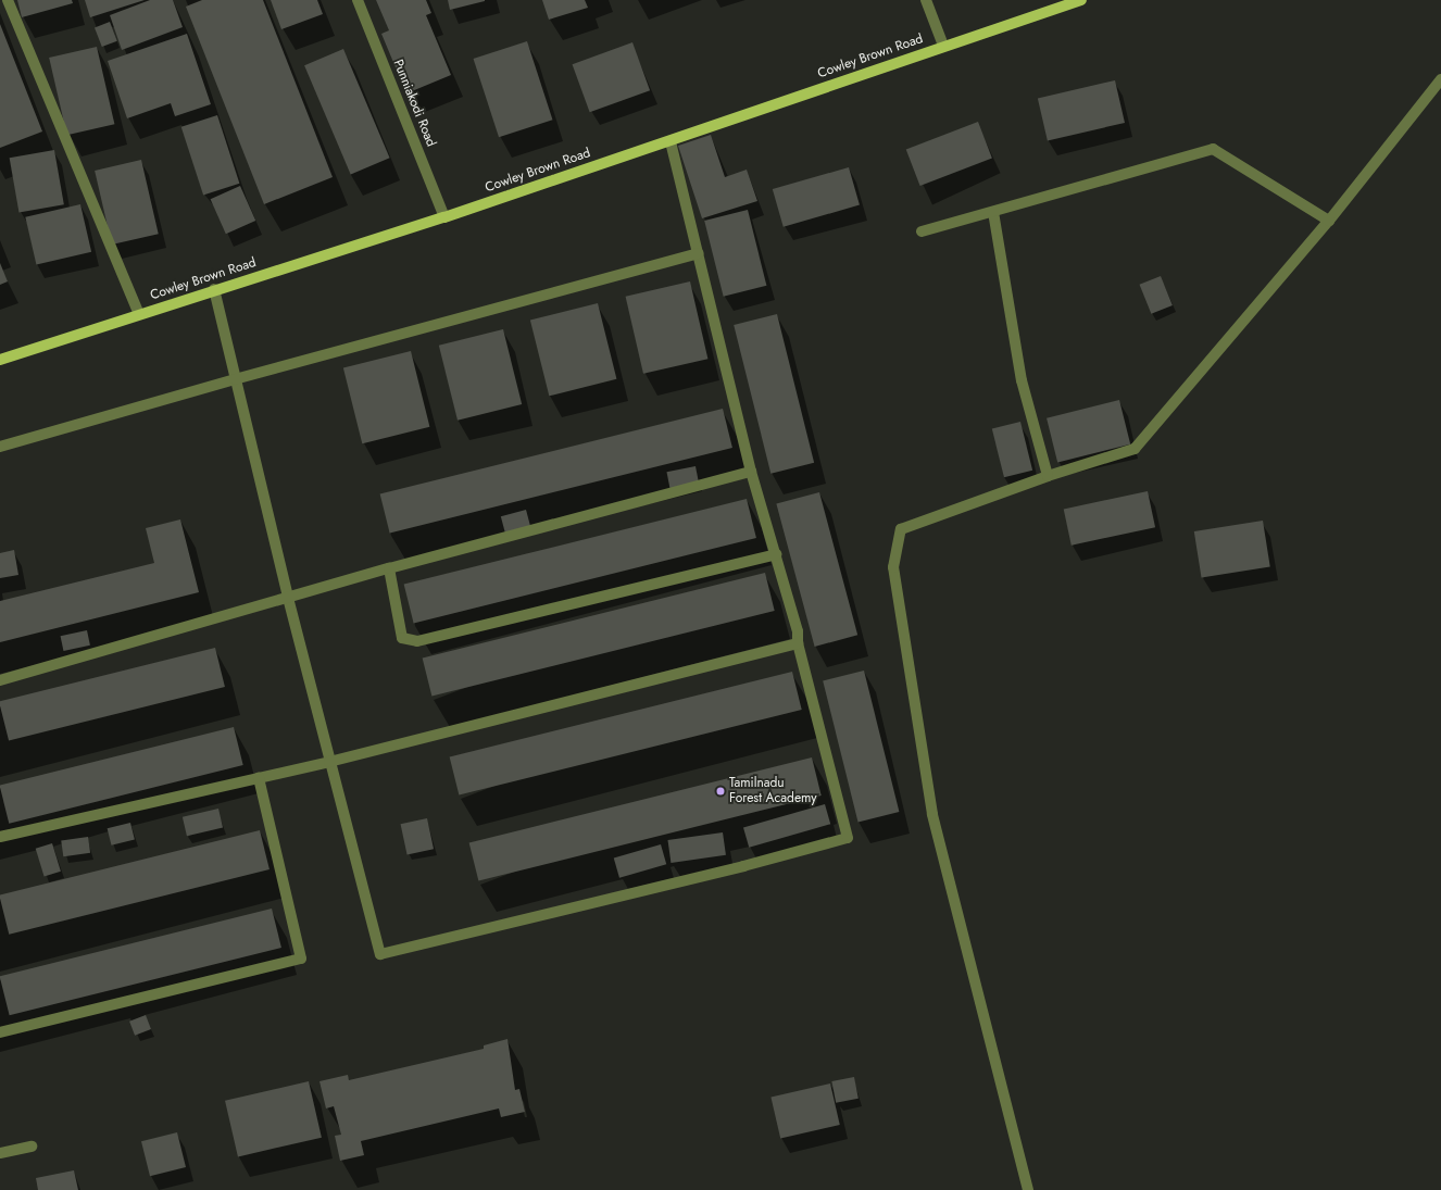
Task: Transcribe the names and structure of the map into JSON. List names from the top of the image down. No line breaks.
{"streets":{"main road":["Cowley Brown Road"],"street":["Punniakodi Road"]},"crossings":[["Cowley Brown Road","Punniakodi Road"]],"places":["Tamilnadu Forest Academy"]}
